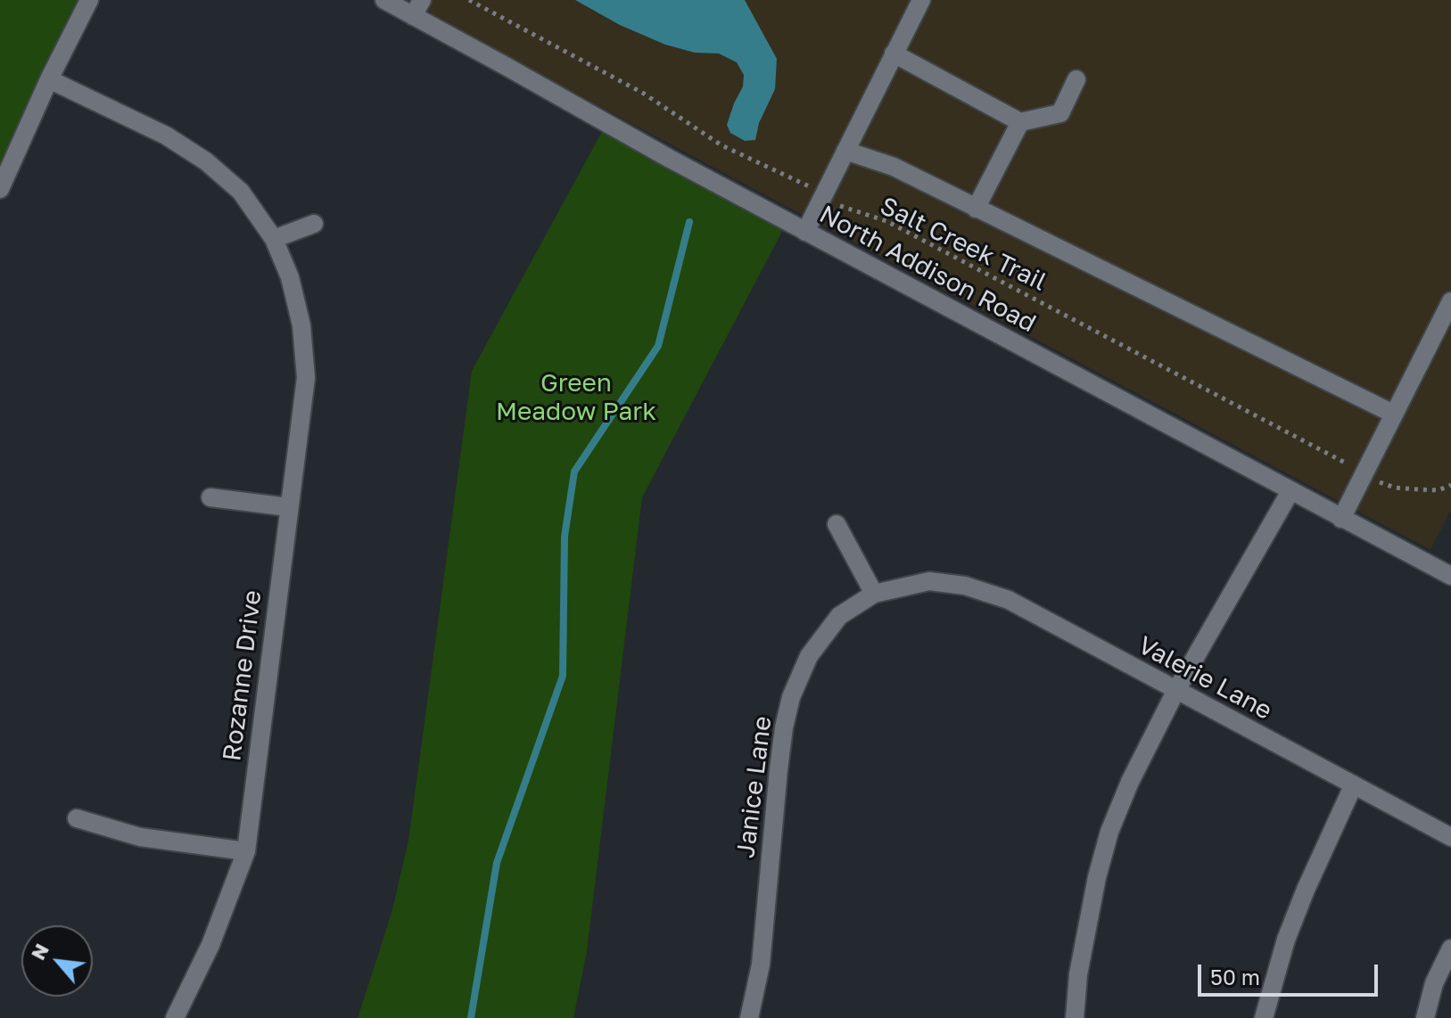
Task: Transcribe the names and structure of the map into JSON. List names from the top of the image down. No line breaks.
{"streets":{"street":["North Addison Road","Rozanne Drive","Valerie Lane","Janice Lane"],"path":["Salt Creek Trail"]},"crossings":[["Valerie Lane","Janice Lane"]],"parks":["Green Meadow Park"],"scale_bar":"50 m","north":"top left"}
